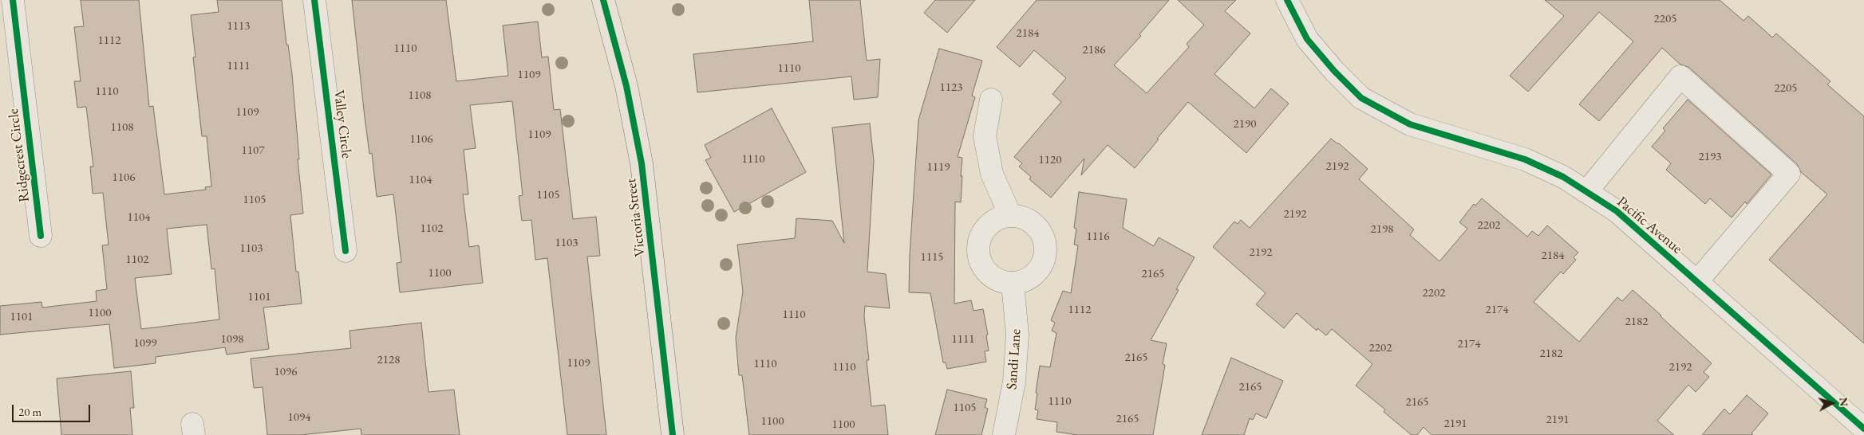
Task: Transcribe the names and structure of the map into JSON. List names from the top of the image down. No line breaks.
{"streets":{"main road":["Victoria Street"],"street":["Valley Circle","Ridgecrest Circle","Pacific Avenue","Sandi Lane"]},"house_numbers":["2205","1113","2184","1112","1110","2186","1111","1110","1109","1123","2205","1110","1108","1109","2190","1108","1109","1106","1107","2193","1110","1120","2192","1119","1106","1104","1105","1105","2192","1104","2202","1102","2198","1116","1103","1103","2192","2184","1115","1102","1100","2165","2202","1101","1112","2174","1100","1110","1101","2182","1098","1111","1099","2174","2202","2182","2165","2128","1109","1110","1110","2192","1096","2165","1110","2165","1105","1094","2165","2191","1100","2191","1100"],"scale_bar":"20 m","north":"right"}
